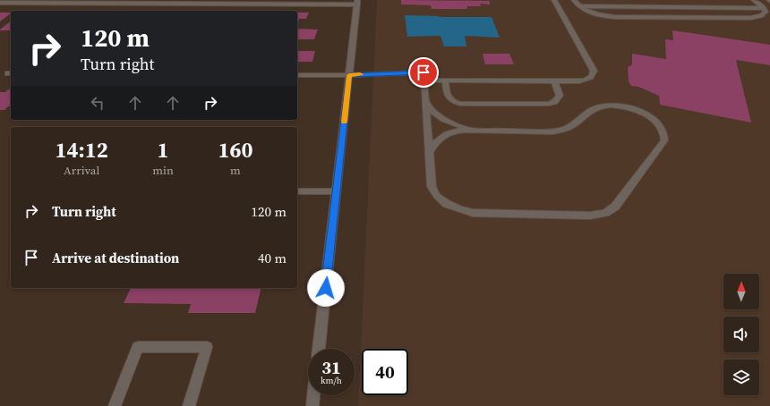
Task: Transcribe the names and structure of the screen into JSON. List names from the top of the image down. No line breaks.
{"north":"top","page":{"turn":["120 m","Turn right"],"eta":["14:12","Arrival","1","min","160","m"],"list":[{"name":"Turn right","value":"120 m"},{"name":"Arrive at destination","value":"40 m"}],"speed":"31 km/h","limit":"40"}}
